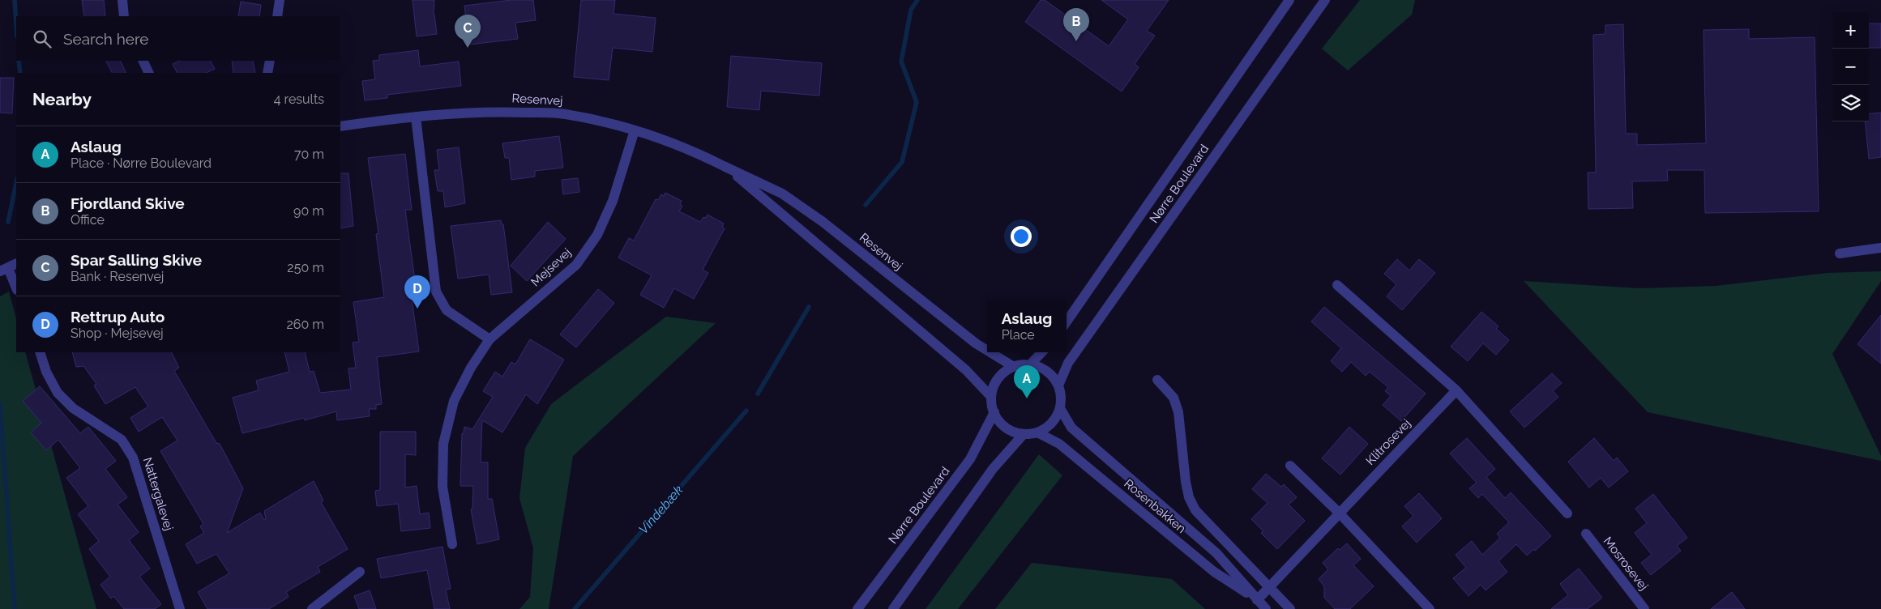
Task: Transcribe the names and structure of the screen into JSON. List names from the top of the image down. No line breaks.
{"streets":{"street":["Resenvej","Nørre Boulevard","Mejsevej","Klitrosevej","Nattergalevej","Rosenbakken","Mosrosevej"]},"crossings":[["Resenvej","Nørre Boulevard"],["Resenvej","Mejsevej"],["Resenvej","Rosenbakken"],["Nørre Boulevard","Rosenbakken"],["Klitrosevej","Rosenbakken"]],"water":["Vindebæk"],"page":{"pins":["B","C","D","A"],"map_buttons":["+","−"],"search":"Search here","heading":["Nearby","4 results"],"list":[{"mark":"A","name":"Aslaug","note":"Place · Nørre Boulevard","value":"70 m"},{"mark":"B","name":"Fjordland Skive","note":"Office","value":"90 m"},{"mark":"C","name":"Spar Salling Skive","note":"Bank · Resenvej","value":"250 m"},{"mark":"D","name":"Rettrup Auto","note":"Shop · Mejsevej","value":"260 m"}],"popup":["Aslaug","Place"]}}
